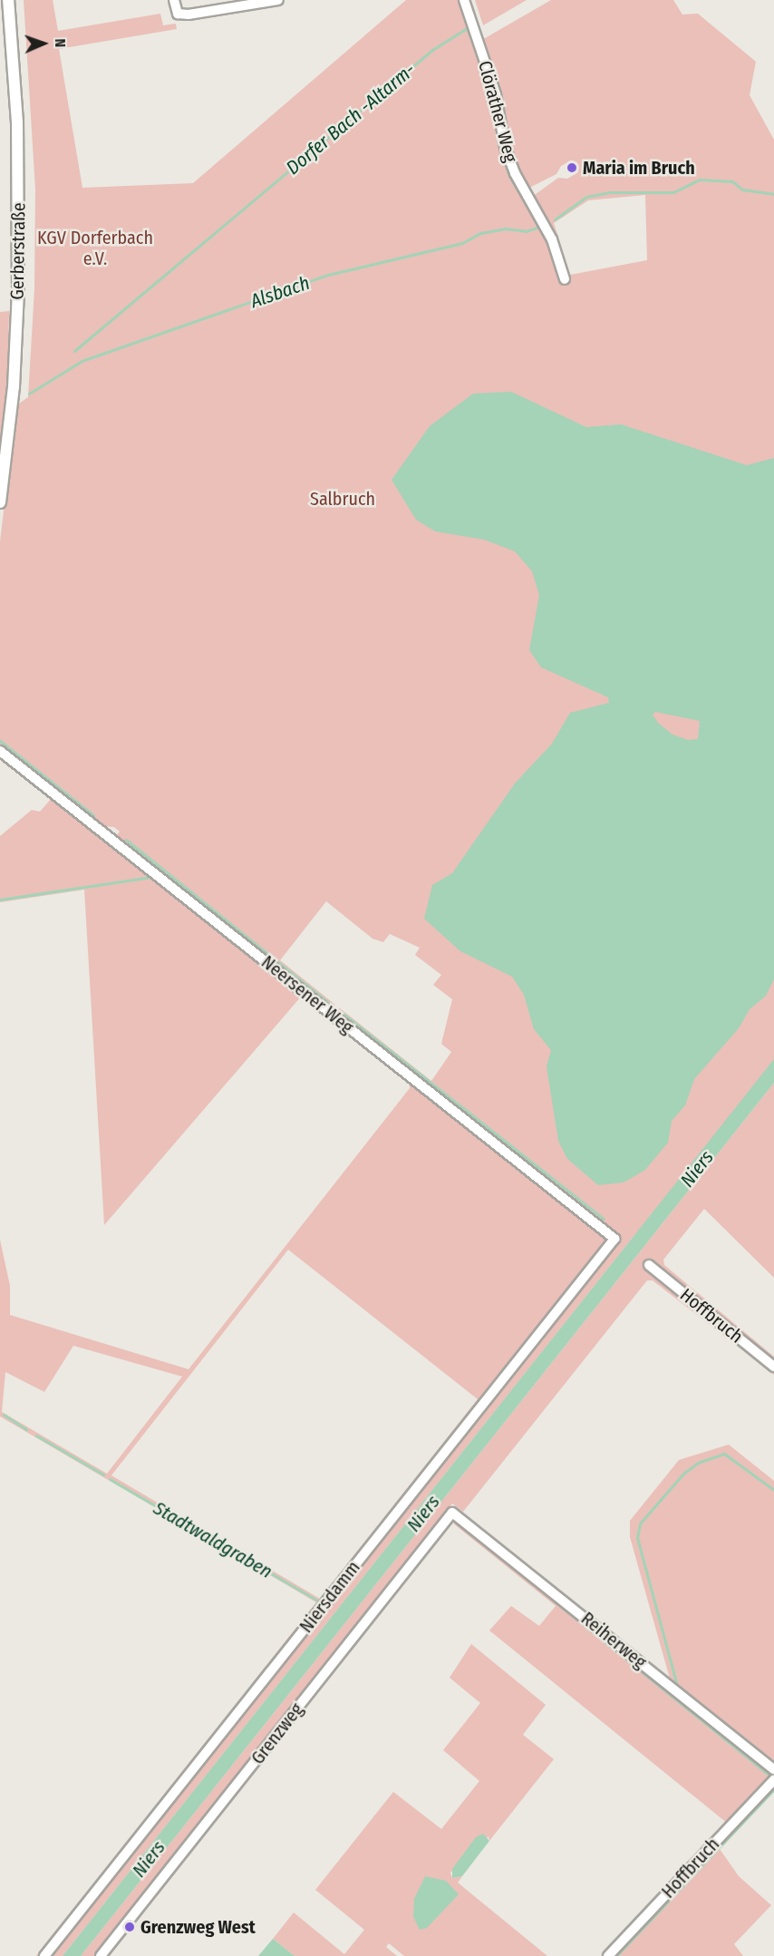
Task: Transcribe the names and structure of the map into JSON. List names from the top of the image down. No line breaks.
{"streets":{"street":["Clörather Weg","Gerberstraße","Neersener Weg","Hoffbruch","Niersdamm","Reiherweg","Grenzweg"]},"crossings":[["Neersener Weg","Niersdamm"],["Reiherweg","Grenzweg"]],"water":["Dorfer Bach -Altarm-","Alsbach","Niers","Stadtwaldgraben"],"parks":["KGV Dorferbach e.V.","Salbruch"],"places":["Maria im Bruch","Grenzweg West"],"north":"right"}
